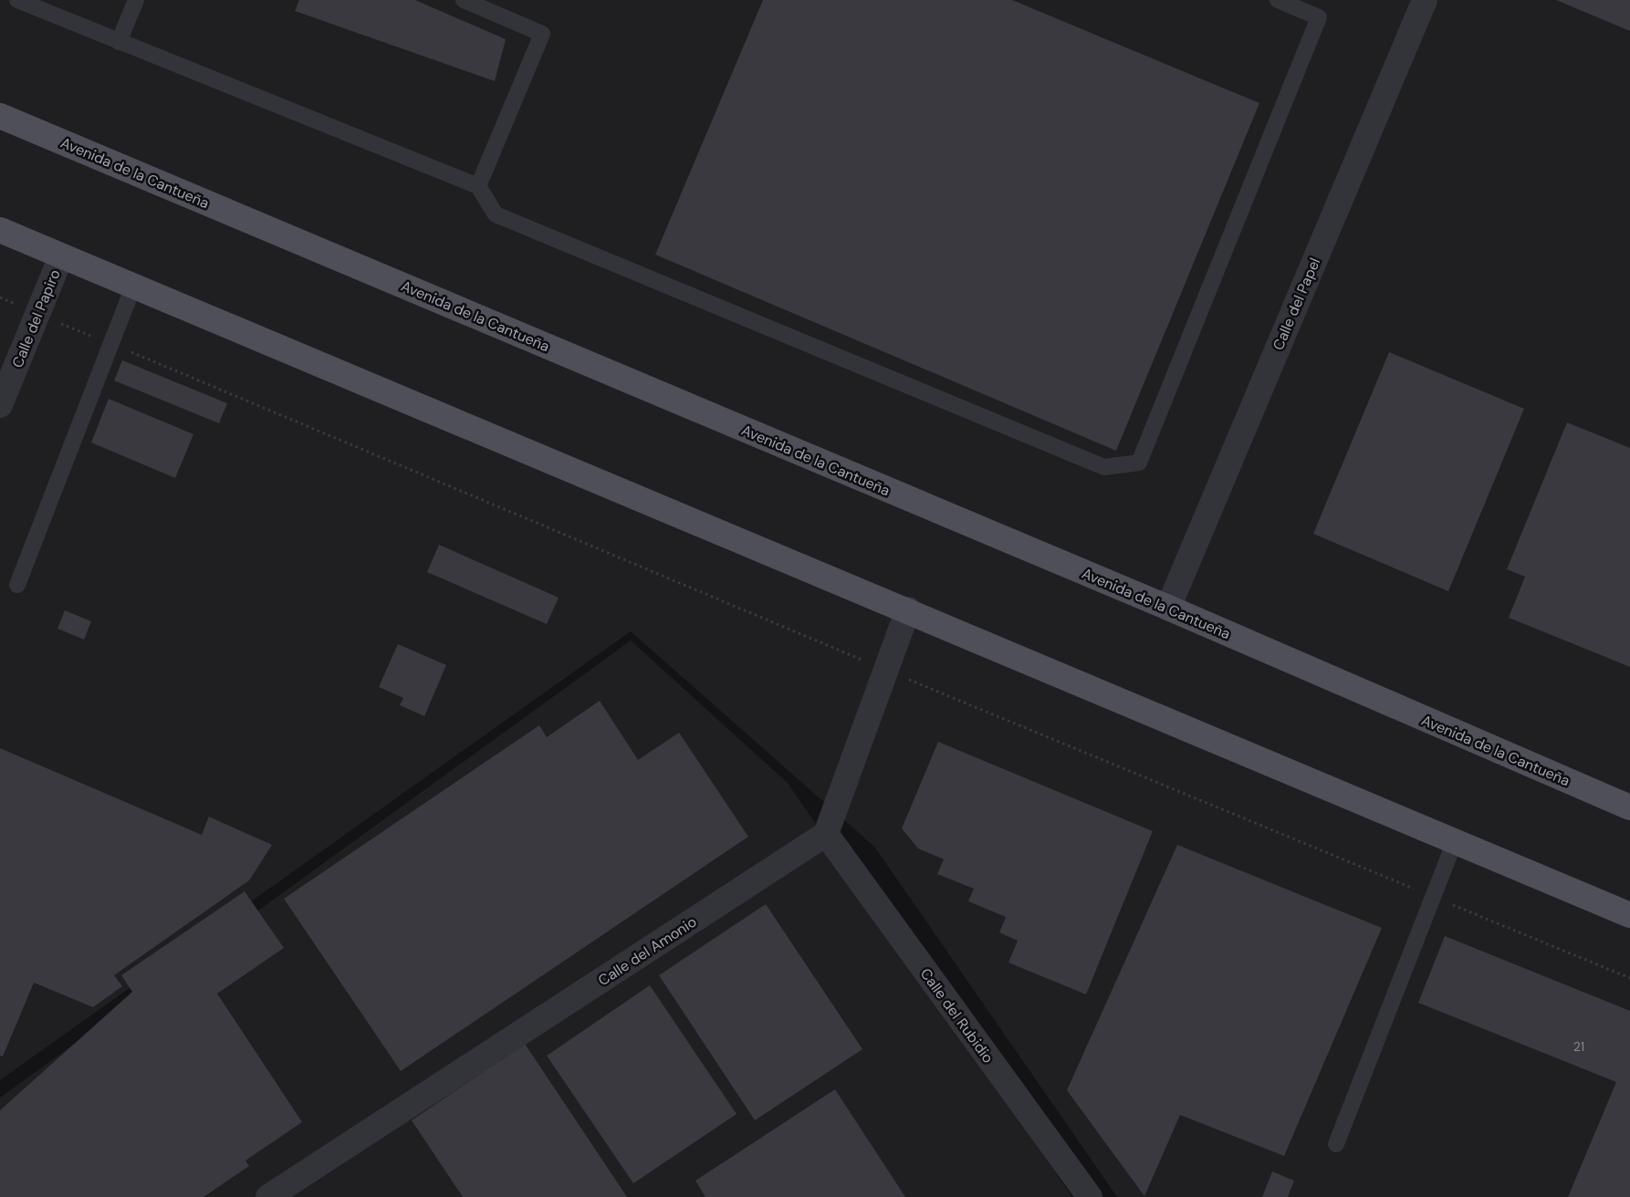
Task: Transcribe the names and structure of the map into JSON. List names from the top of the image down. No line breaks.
{"streets":{"main road":["Avenida de la Cantueña"],"street":["Calle del Papel","Calle del Papiro","Calle del Amonio","Calle del Rubidio"]},"crossings":[["Avenida de la Cantueña","Calle del Papel"],["Calle del Amonio","Calle del Rubidio"]],"house_numbers":["21"]}
